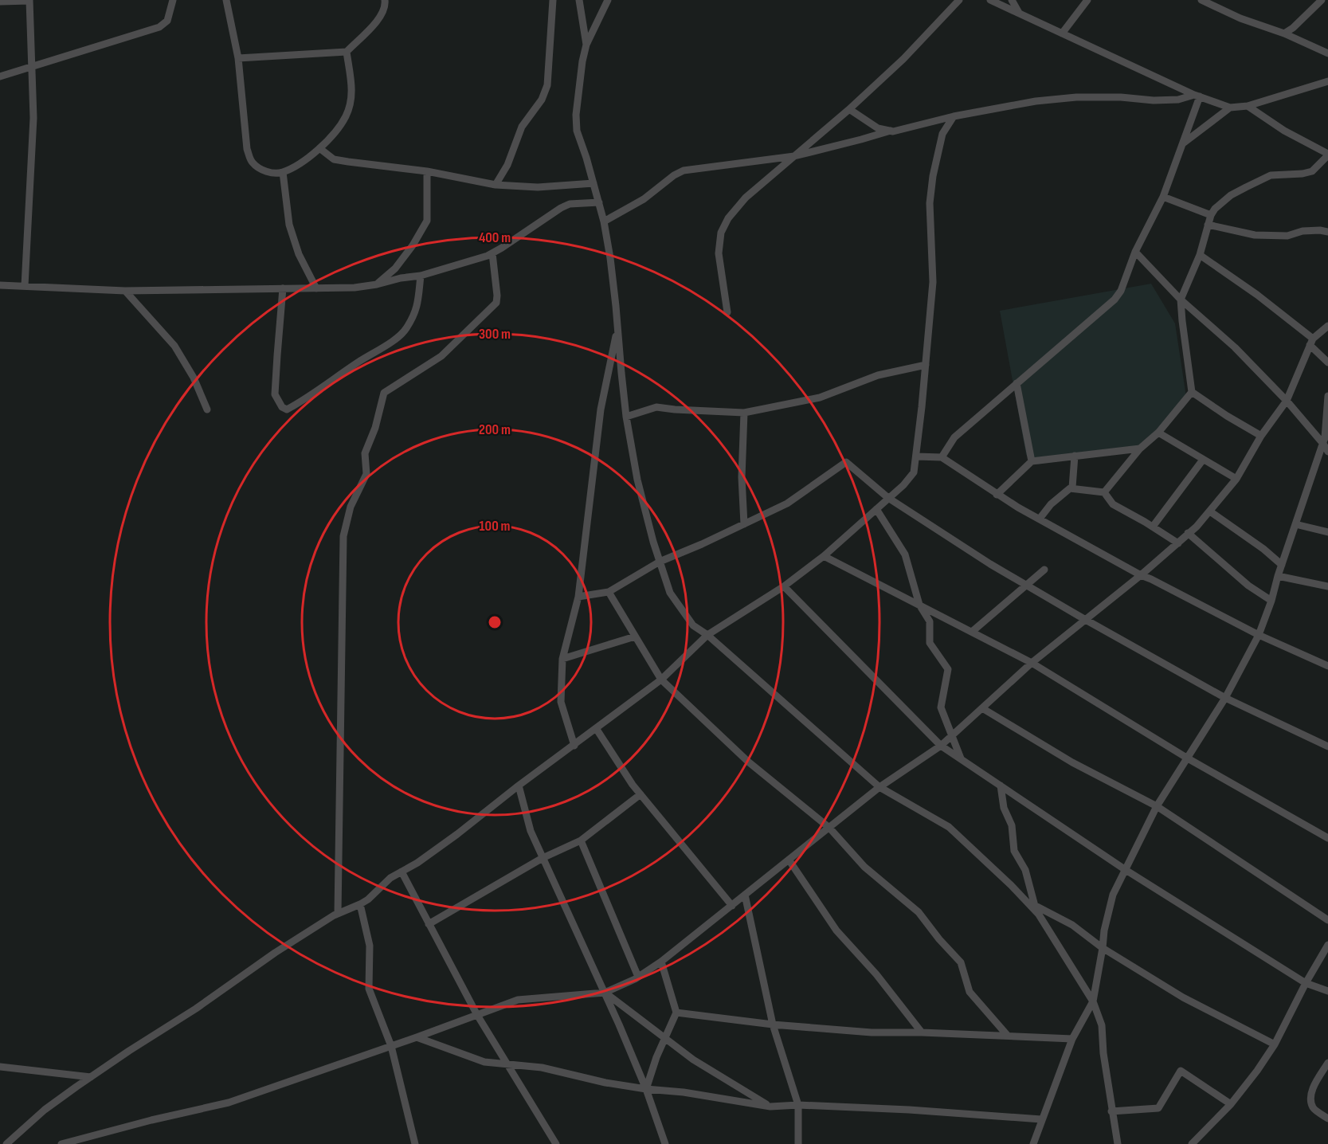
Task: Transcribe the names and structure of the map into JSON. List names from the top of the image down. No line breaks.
{"rings":["400 m","300 m","200 m","100 m"]}
